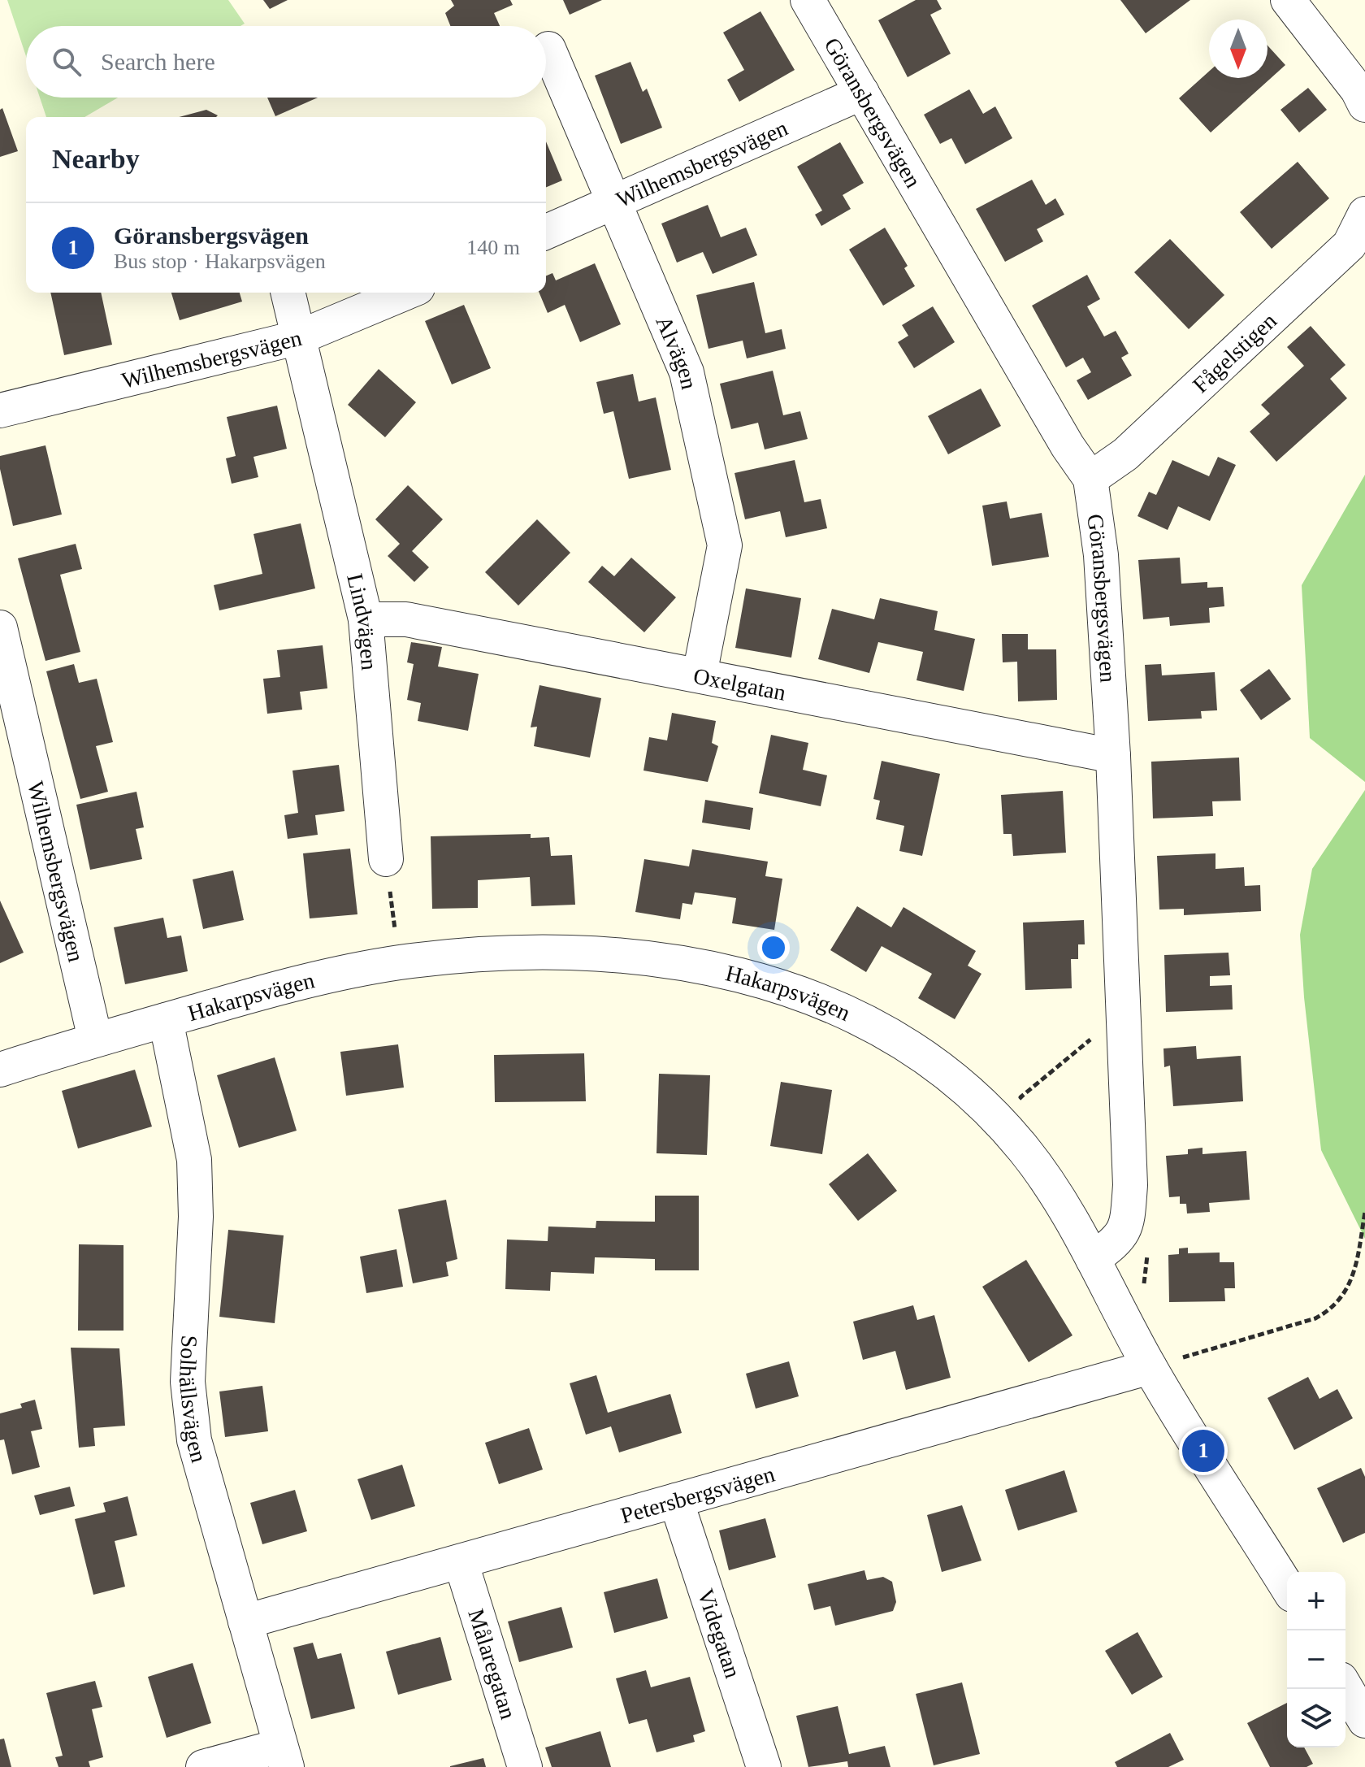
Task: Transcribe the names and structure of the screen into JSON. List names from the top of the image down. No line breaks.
{"streets":{"street":["Göransbergsvägen","Wilhemsbergsvägen","Fågelstigen","Alvägen","Lindvägen","Oxelgatan","Hakarpsvägen","Solhällsvägen","Petersbergsvägen","Videgatan","Målaregatan"]},"crossings":[["Göransbergsvägen","Wilhemsbergsvägen"],["Göransbergsvägen","Fågelstigen"],["Göransbergsvägen","Oxelgatan"],["Göransbergsvägen","Hakarpsvägen"],["Wilhemsbergsvägen","Alvägen"],["Wilhemsbergsvägen","Lindvägen"],["Wilhemsbergsvägen","Hakarpsvägen"],["Alvägen","Oxelgatan"],["Lindvägen","Oxelgatan"],["Hakarpsvägen","Solhällsvägen"],["Hakarpsvägen","Petersbergsvägen"],["Solhällsvägen","Petersbergsvägen"],["Petersbergsvägen","Videgatan"],["Petersbergsvägen","Målaregatan"]],"north":"bottom","page":{"search":"Search here","heading":"Nearby","list":[{"mark":"1","name":"Göransbergsvägen","note":"Bus stop · Hakarpsvägen","value":"140 m"}],"pins":"1","map_buttons":["+","−"]}}
